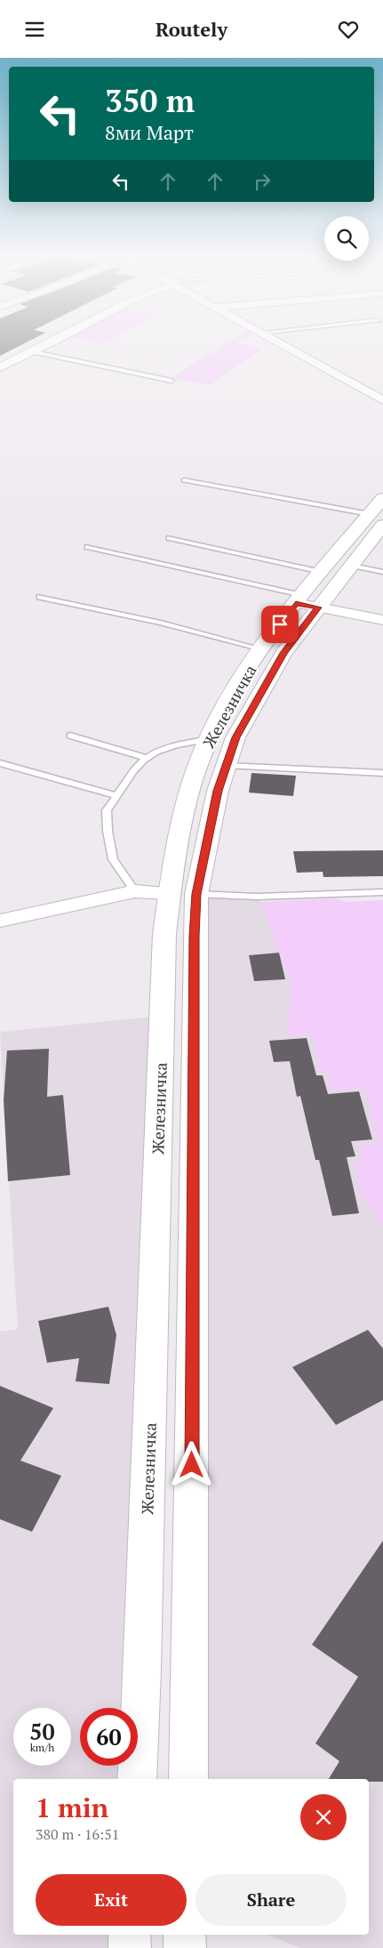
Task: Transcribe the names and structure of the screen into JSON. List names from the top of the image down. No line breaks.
{"streets":{"main road":["Железничка"]},"page":{"header":"Routely","turn":["350 m","8ми Март"],"speed":"50 km/h","limit":"60","heading":["1 min","380 m · 16:51"],"buttons":["Exit","Share"]}}
